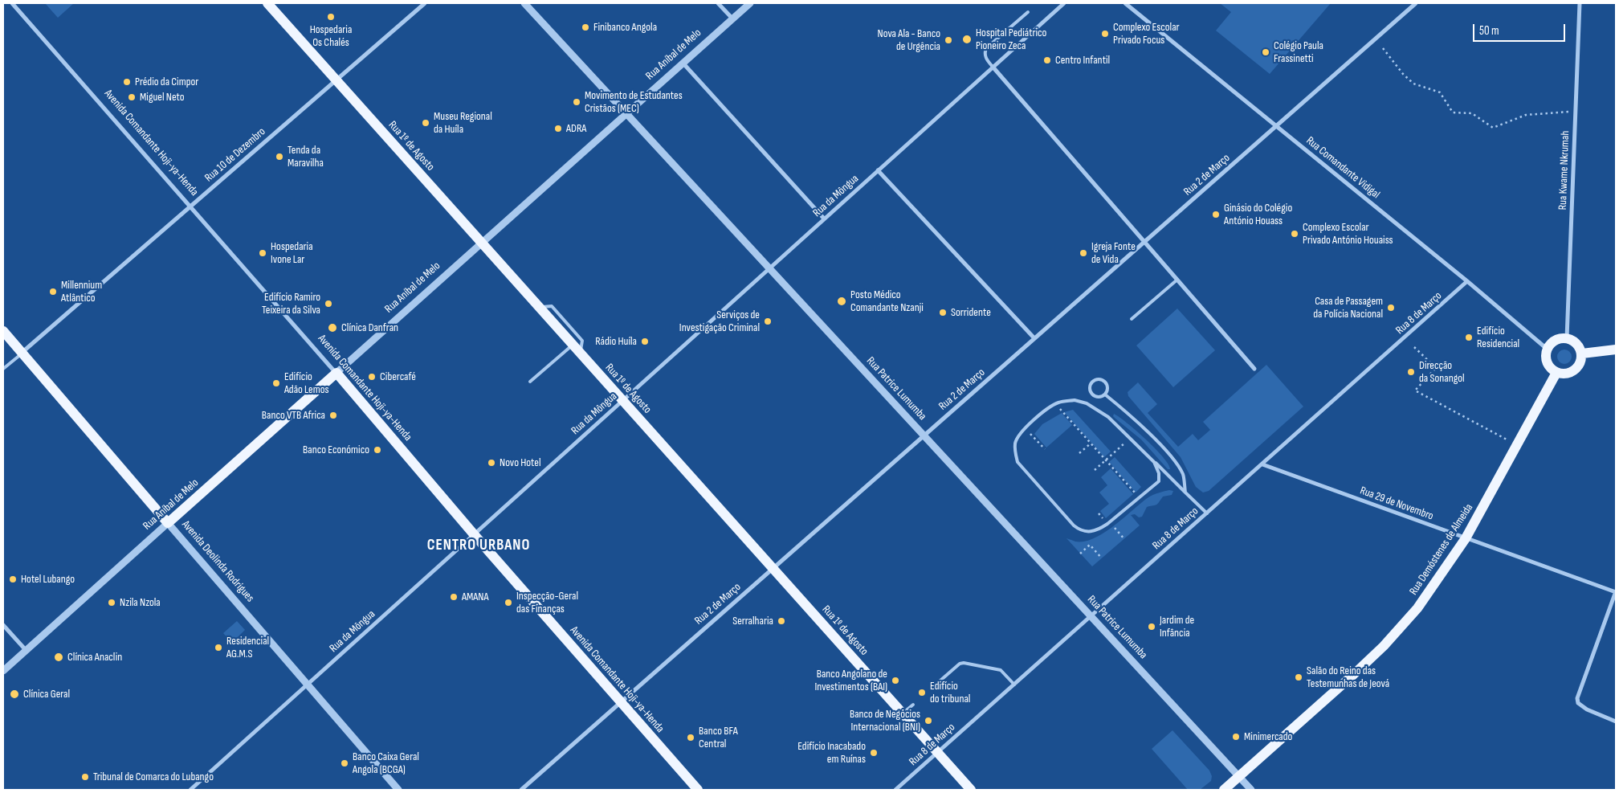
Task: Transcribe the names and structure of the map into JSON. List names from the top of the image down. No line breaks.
{"streets":{"main road":["Rua Aníbal de Melo","Avenida Comandante Hoji-ya-Henda","Rua 1º de Agosto","Rua Demóstenes de Almeida","Avenida Deolinda Rodrigues"],"street":["Rua 10 de Dezembro","Rua Comandante Vidigal","Rua Kwame Nkrumah","Rua 2 de Março","Rua da Môngua","Rua 8 de Março","Rua Patrice Lumumba","Rua 29 de Novembro"]},"crossings":[["Rua Aníbal de Melo","Avenida Comandante Hoji-ya-Henda"],["Rua Aníbal de Melo","Rua 1º de Agosto"],["Rua Aníbal de Melo","Rua Patrice Lumumba"],["Rua Aníbal de Melo","Avenida Deolinda Rodrigues"],["Avenida Comandante Hoji-ya-Henda","Rua 10 de Dezembro"],["Avenida Comandante Hoji-ya-Henda","Rua 2 de Março"],["Avenida Comandante Hoji-ya-Henda","Rua da Môngua"],["Rua 1º de Agosto","Rua 10 de Dezembro"],["Rua 1º de Agosto","Rua 2 de Março"],["Rua 1º de Agosto","Rua da Môngua"],["Rua 1º de Agosto","Rua 8 de Março"],["Rua 10 de Dezembro","Avenida Deolinda Rodrigues"],["Rua Comandante Vidigal","Rua Kwame Nkrumah"],["Rua Comandante Vidigal","Rua 2 de Março"],["Rua Comandante Vidigal","Rua 8 de Março"],["Rua Comandante Vidigal","Rua Demóstenes de Almeida"],["Rua Kwame Nkrumah","Rua Demóstenes de Almeida"],["Rua 2 de Março","Rua Patrice Lumumba"],["Rua da Môngua","Rua Patrice Lumumba"],["Rua da Môngua","Avenida Deolinda Rodrigues"],["Rua 8 de Março","Rua Patrice Lumumba"],["Rua 8 de Março","Rua 29 de Novembro"],["Rua Patrice Lumumba","Rua Demóstenes de Almeida"],["Rua 29 de Novembro","Rua Demóstenes de Almeida"]],"districts":["CENTRO URBANO"],"places":["Hospedaria Os Chalés","Finibanco Angola","Complexo Escolar Privado Focus","Hospital Pediátrico Pioneiro Zeca","Nova Ala - Banco de Urgência","Colégio Paula Frassinetti","Centro Infantil","Prédio da Cimpor","Miguel Neto","Movimento de Estudantes Cristãos (MEC)","Museu Regional da Huíla","ADRA","Tenda da Maravilha","Ginásio do Colégio António Houass","Complexo Escolar Privado António Houaiss","Hospedaria Ivone Lar","Igreja Fonte de Vida","Millennium Atlântico","Posto Médico Comandante Nzanji","Edifício Ramiro Teixeira da Silva","Casa de Passagem da Polícia Nacional","Sorridente","Serviços de Investigação Criminal","Clínica Danfran","Edifício Residencial","Rádio Huíla","Direcção da Sonangol","Cibercafé","Edifício Adão Lemos","Banco VTB Africa","Banco Económico","Novo Hotel","Hotel Lubango","AMANA","Nzila Nzola","Inspecção-Geral das Finanças","Serralharia","Jardim de Infância","Residencial AG.M.S","Clínica Anaclin","Salão do Reino das Testemunhas de Jeová","Banco Angolano de Investimentos (BAI)","Edifício do tribunal","Clínica Geral","Banco de Negócios Internacional (BNI)","Minimercado","Banco BFA Central","Edifício Inacabado em Ruínas","Banco Caixa Geral Angola (BCGA)","Tribunal de Comarca do Lubango"],"scale_bar":"50 m"}
